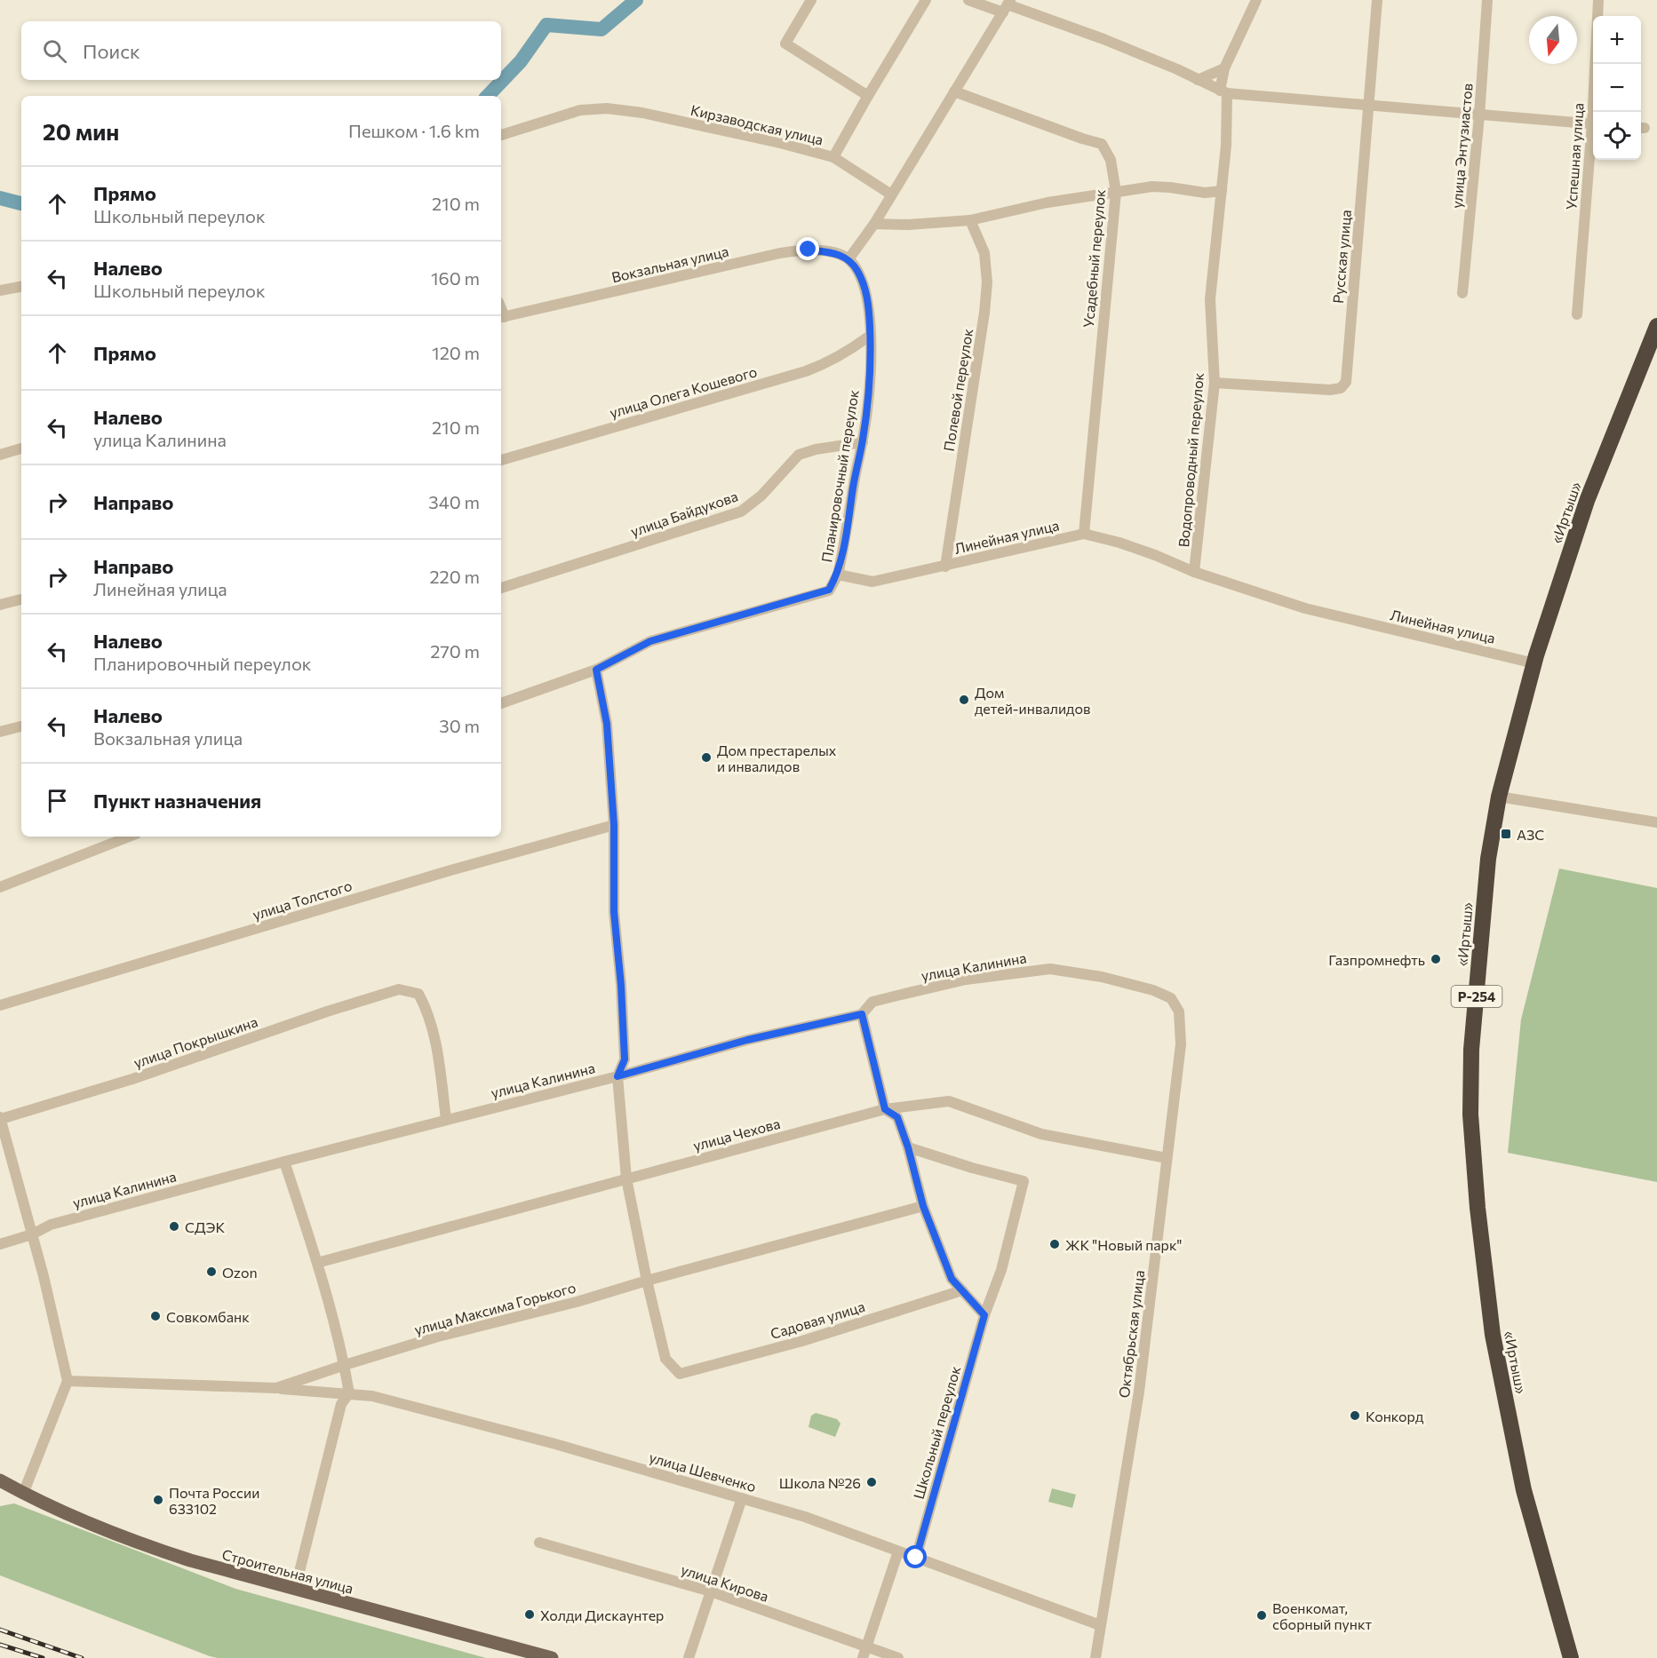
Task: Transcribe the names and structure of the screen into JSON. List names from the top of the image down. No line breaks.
{"streets":{"highway":["«Иртыш»","Р-254"],"main road":["Строительная улица"],"street":["Кирзаводская улица","улица Энтузиастов","Успешная улица","Русская улица","Усадебный переулок","Вокзальная улица","Полевой переулок","улица Олега Кошевого","Водопроводный переулок","Планировочный переулок","улица Байдукова","Линейная улица","улица Толстого","улица Калинина","улица Покрышкина","улица Чехова","улица Максима Горького","Садовая улица","Октябрьская улица","Школьный переулок","улица Шевченко","улица Кирова"]},"crossings":[["Русская улица","Водопроводный переулок"],["Усадебный переулок","Линейная улица"],["Вокзальная улица","Планировочный переулок"],["Полевой переулок","Линейная улица"],["улица Олега Кошевого","Планировочный переулок"],["Водопроводный переулок","Линейная улица"],["Планировочный переулок","улица Байдукова"],["Планировочный переулок","Линейная улица"],["«Иртыш»","Линейная улица"],["улица Калинина","улица Покрышкина"],["улица Калинина","Октябрьская улица"],["улица Чехова","Октябрьская улица"],["улица Максима Горького","Садовая улица"],["улица Максима Горького","улица Шевченко"],["Октябрьская улица","улица Шевченко"],["Школьный переулок","улица Шевченко"]],"places":{"other":["Дом детей-инвалидов","Дом престарелых и инвалидов","Газпромнефть","СДЭК","ЖК \"Новый парк\"","Ozon","Совкомбанк","Конкорд","Школа №26","Почта России 633102","Холди Дискаунтер","Военкомат, сборный пункт"],"transit":["АЗС"]},"north":"bottom","page":{"map_buttons":["+","−"],"search":"Поиск","heading":["20 мин","Пешком · 1.6 km"],"list":[["Прямо","Школьный переулок","210 m"],["Налево","Школьный переулок","160 m"],["Прямо","120 m"],["Налево","улица Калинина","210 m"],["Направо","340 m"],["Направо","Линейная улица","220 m"],["Налево","Планировочный переулок","270 m"],["Налево","Вокзальная улица","30 m"],"Пункт назначения"]}}
